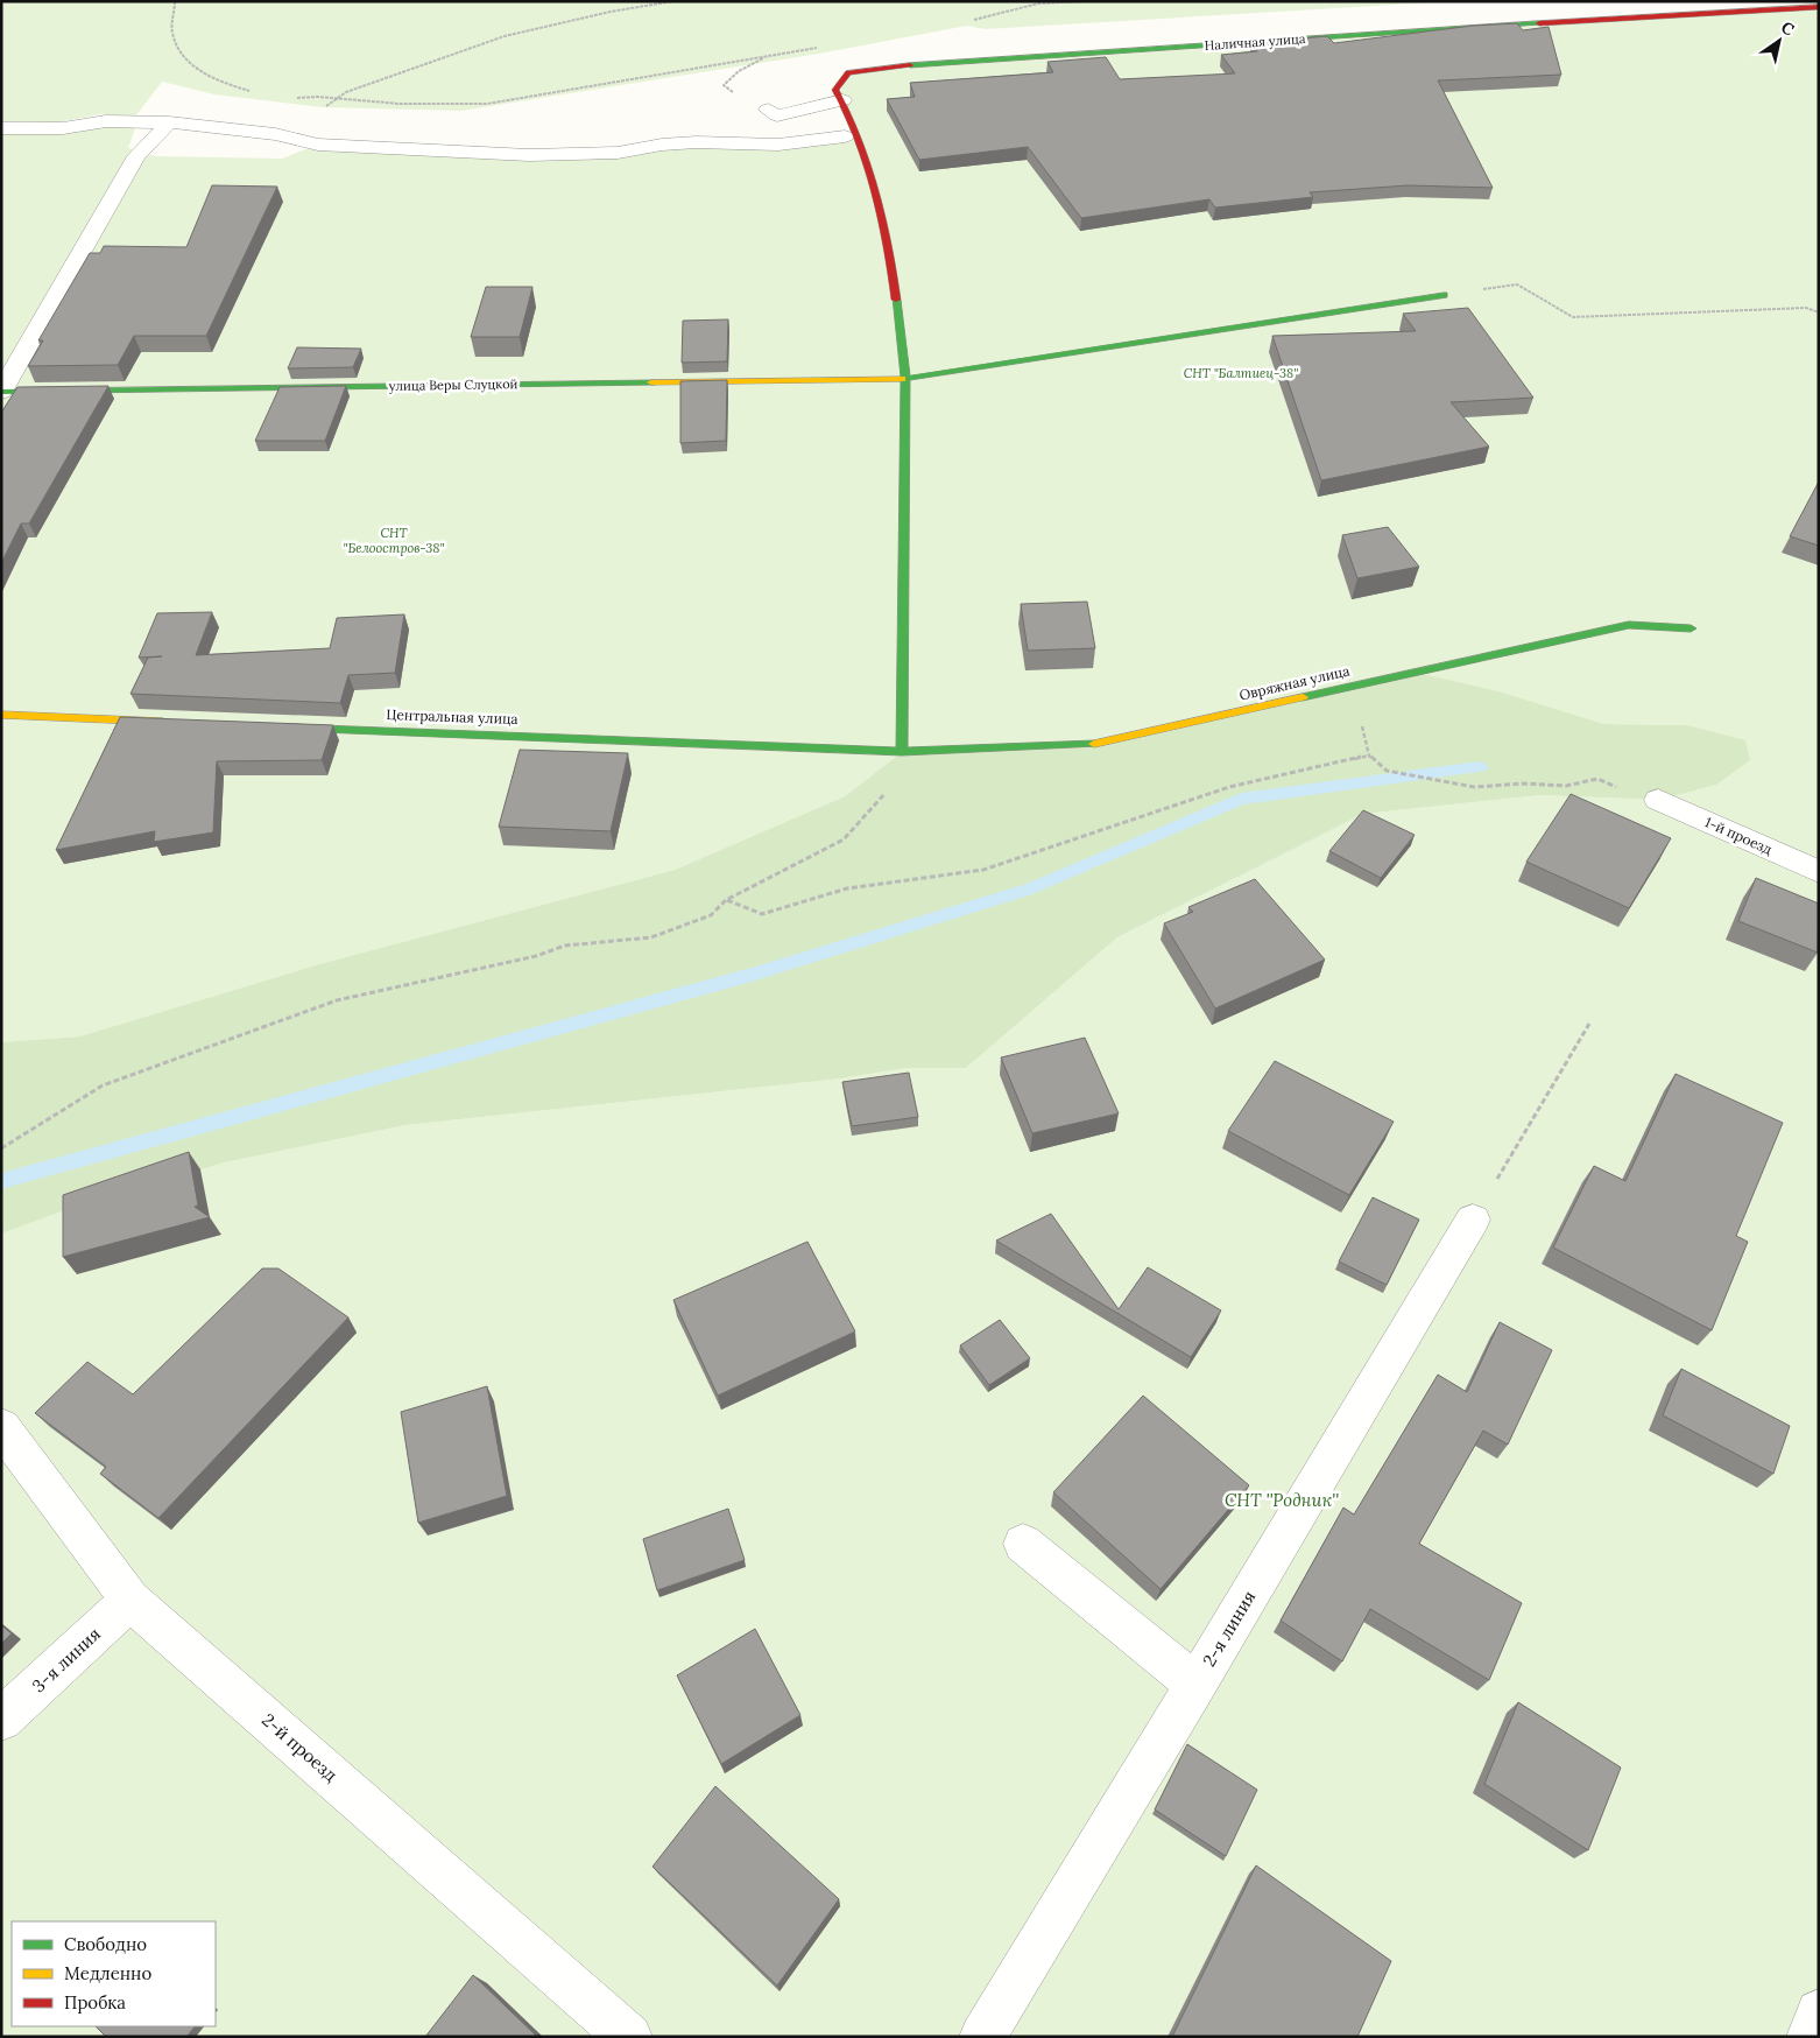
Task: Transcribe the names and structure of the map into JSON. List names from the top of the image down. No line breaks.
{"streets":{"street":["Наличная улица","улица Веры Слуцкой","Овряжная улица","Центральная улица","1-й проезд","2-я линия","3-я линия","2-й проезд"]},"crossings":[["Овряжная улица","Центральная улица"],["3-я линия","2-й проезд"]],"parks":["СНТ \"Балтиец-38\"","СНТ \"Белоостров-38\"","СНТ ''Родник''"],"legend":["Свободно","Медленно","Пробка"],"north":"top right"}
